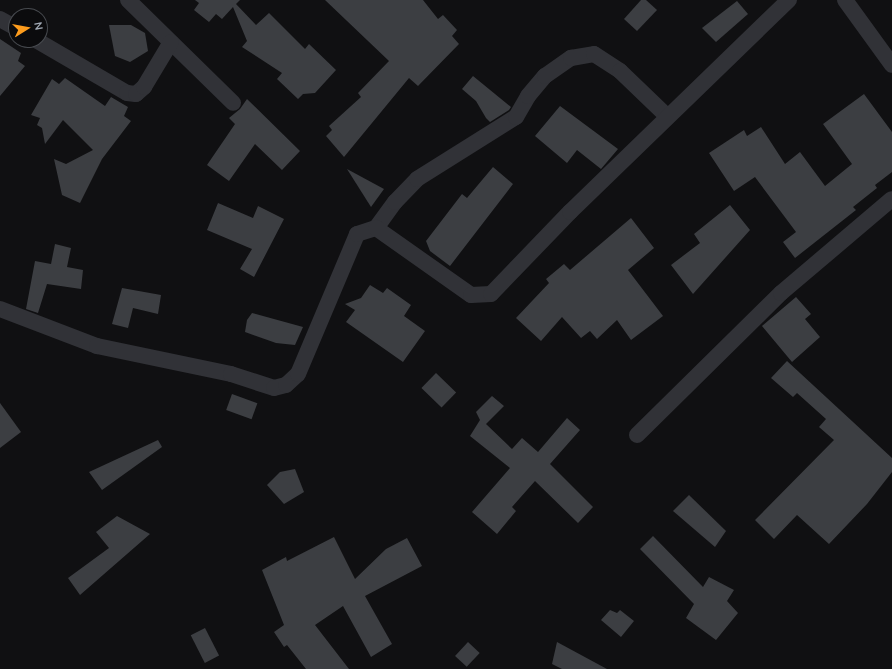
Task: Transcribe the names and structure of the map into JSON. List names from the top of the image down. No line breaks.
{"north":"right"}
